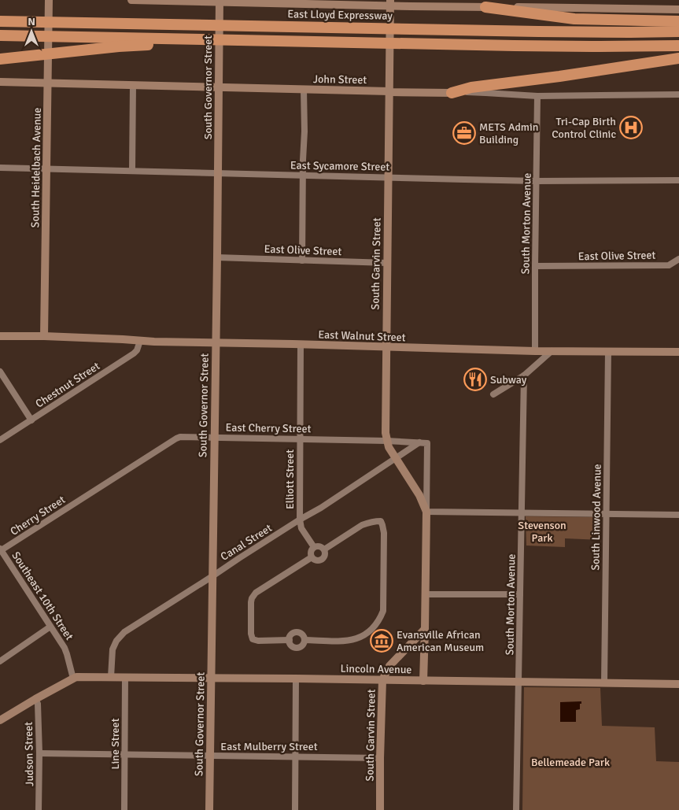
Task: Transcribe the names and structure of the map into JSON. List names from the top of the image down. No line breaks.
{"streets":{"highway":["East Lloyd Expressway"],"main road":["John Street","South Governor Street","South Heidelbach Avenue","South Garvin Street","East Walnut Street","Lincoln Avenue"],"street":["East Sycamore Street","South Morton Avenue","East Olive Street","Chestnut Street","East Cherry Street","Elliott Street","Cherry Street","South Linwood Avenue","Canal Street","Southeast 10th Street","Line Street","East Mulberry Street","Judson Street"]},"crossings":[["John Street","South Governor Street"],["John Street","South Heidelbach Avenue"],["John Street","South Morton Avenue"],["John Street","South Garvin Street"],["South Governor Street","East Sycamore Street"],["South Governor Street","East Olive Street"],["South Governor Street","East Walnut Street"],["South Governor Street","East Cherry Street"],["South Governor Street","Canal Street"],["South Governor Street","Lincoln Avenue"],["South Governor Street","East Mulberry Street"],["East Sycamore Street","South Heidelbach Avenue"],["East Sycamore Street","South Morton Avenue"],["East Sycamore Street","South Garvin Street"],["South Heidelbach Avenue","East Walnut Street"],["South Morton Avenue","East Olive Street"],["South Morton Avenue","East Walnut Street"],["South Morton Avenue","Lincoln Avenue"],["East Olive Street","South Garvin Street"],["South Garvin Street","East Walnut Street"],["South Garvin Street","East Cherry Street"],["South Garvin Street","Canal Street"],["South Garvin Street","Lincoln Avenue"],["South Garvin Street","East Mulberry Street"],["East Walnut Street","Chestnut Street"],["East Walnut Street","Elliott Street"],["East Walnut Street","South Linwood Avenue"],["East Cherry Street","Elliott Street"],["East Cherry Street","Cherry Street"],["East Cherry Street","Canal Street"],["Elliott Street","Canal Street"],["Cherry Street","Southeast 10th Street"],["South Linwood Avenue","Lincoln Avenue"],["Canal Street","Lincoln Avenue"],["Southeast 10th Street","Lincoln Avenue"],["Lincoln Avenue","Line Street"],["Line Street","East Mulberry Street"],["East Mulberry Street","Judson Street"]],"parks":["Stevenson Park","Bellemeade Park"],"places":{"hospital":["Tri-Cap Birth Control Clinic"],"office":["METS Admin Building"],"restaurant":["Subway"],"museum":["Evansville African American Museum"]},"north":"top"}
